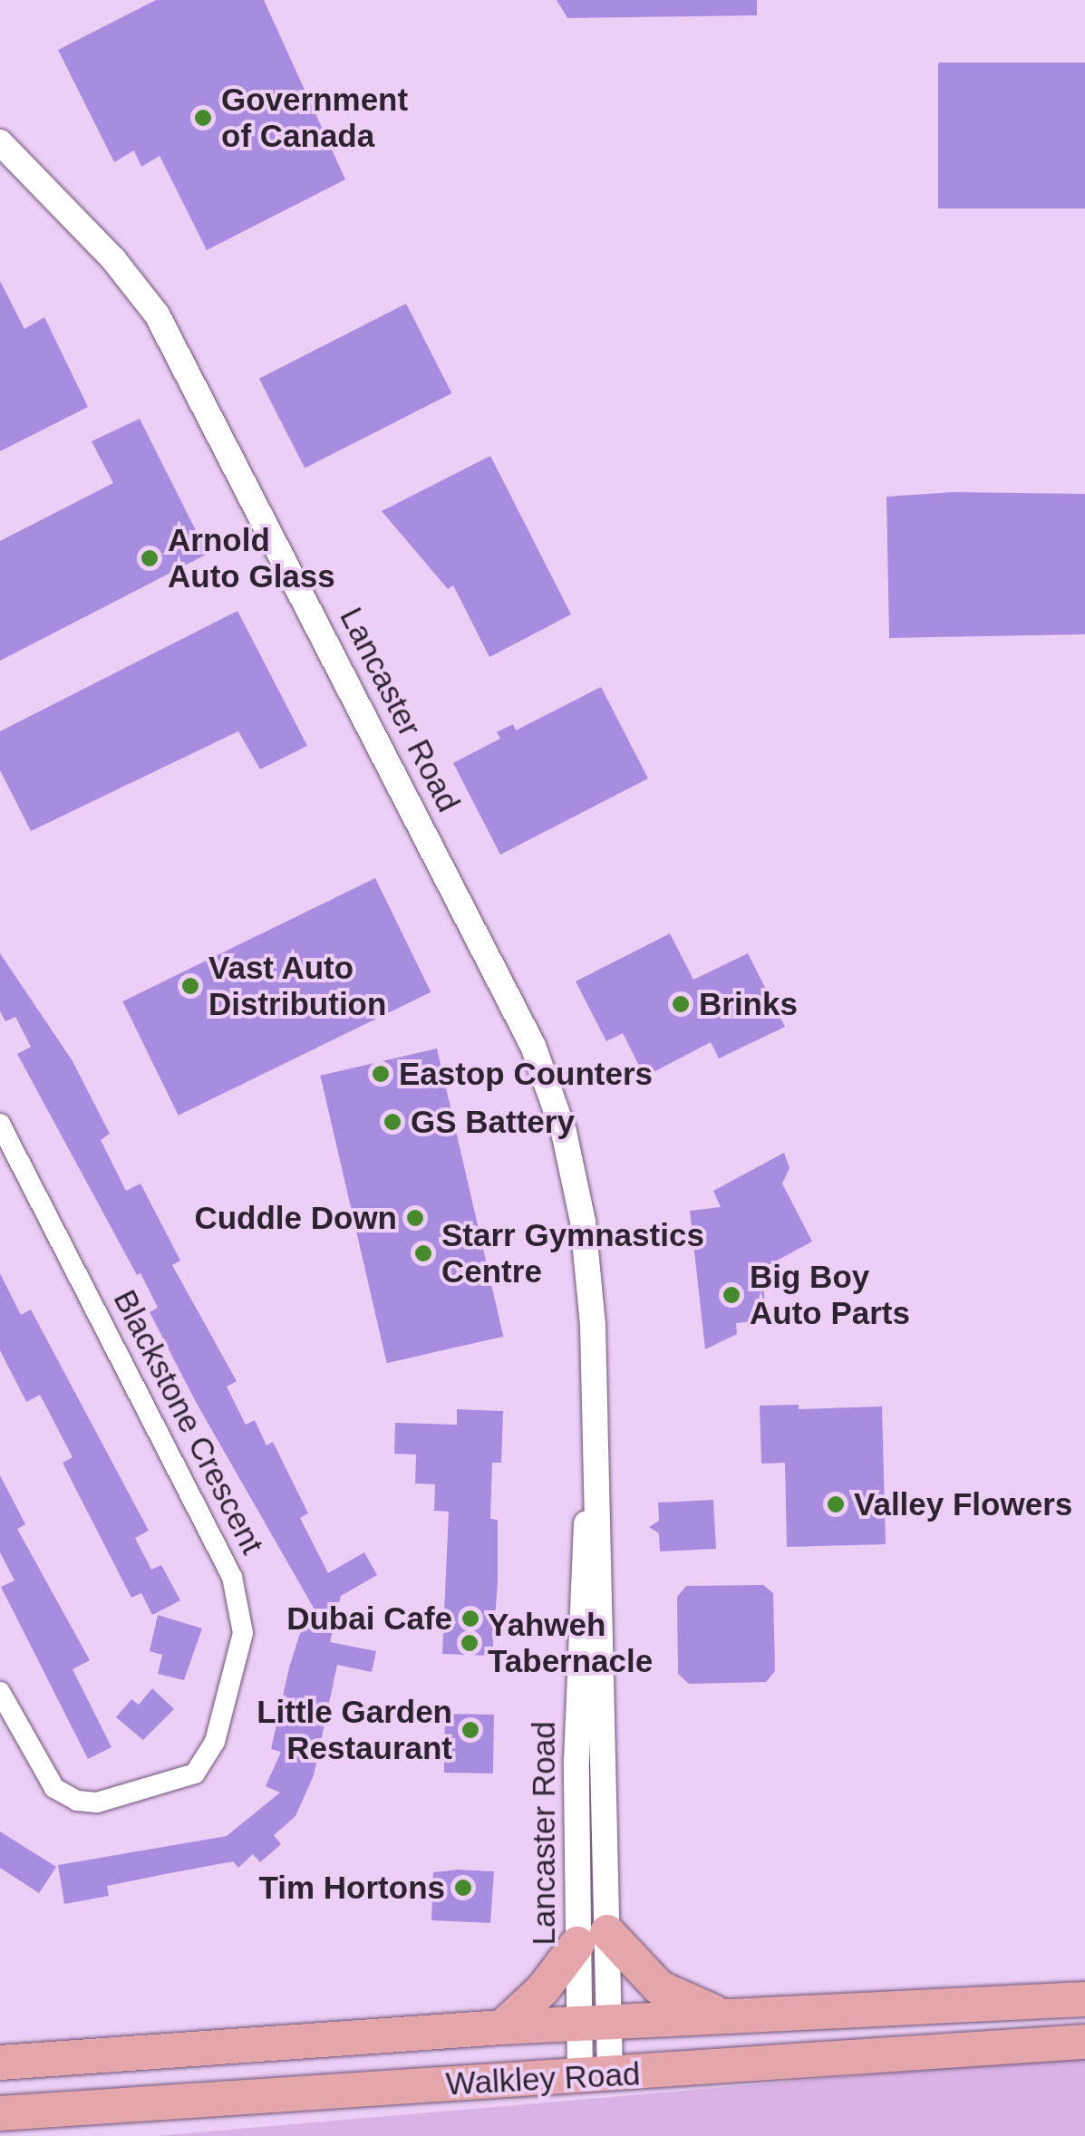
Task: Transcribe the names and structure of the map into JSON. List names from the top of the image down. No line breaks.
{"streets":{"main road":["Walkley Road"],"street":["Lancaster Road","Blackstone Crescent"]},"crossings":[["Lancaster Road","Walkley Road"]],"places":["Government of Canada","Arnold Auto Glass","Vast Auto Distribution","Brinks","Eastop Counters","GS Battery","Cuddle Down","Starr Gymnastics Centre","Big Boy Auto Parts","Valley Flowers","Dubai Cafe","Yahweh Tabernacle","Little Garden Restaurant","Tim Hortons"]}
